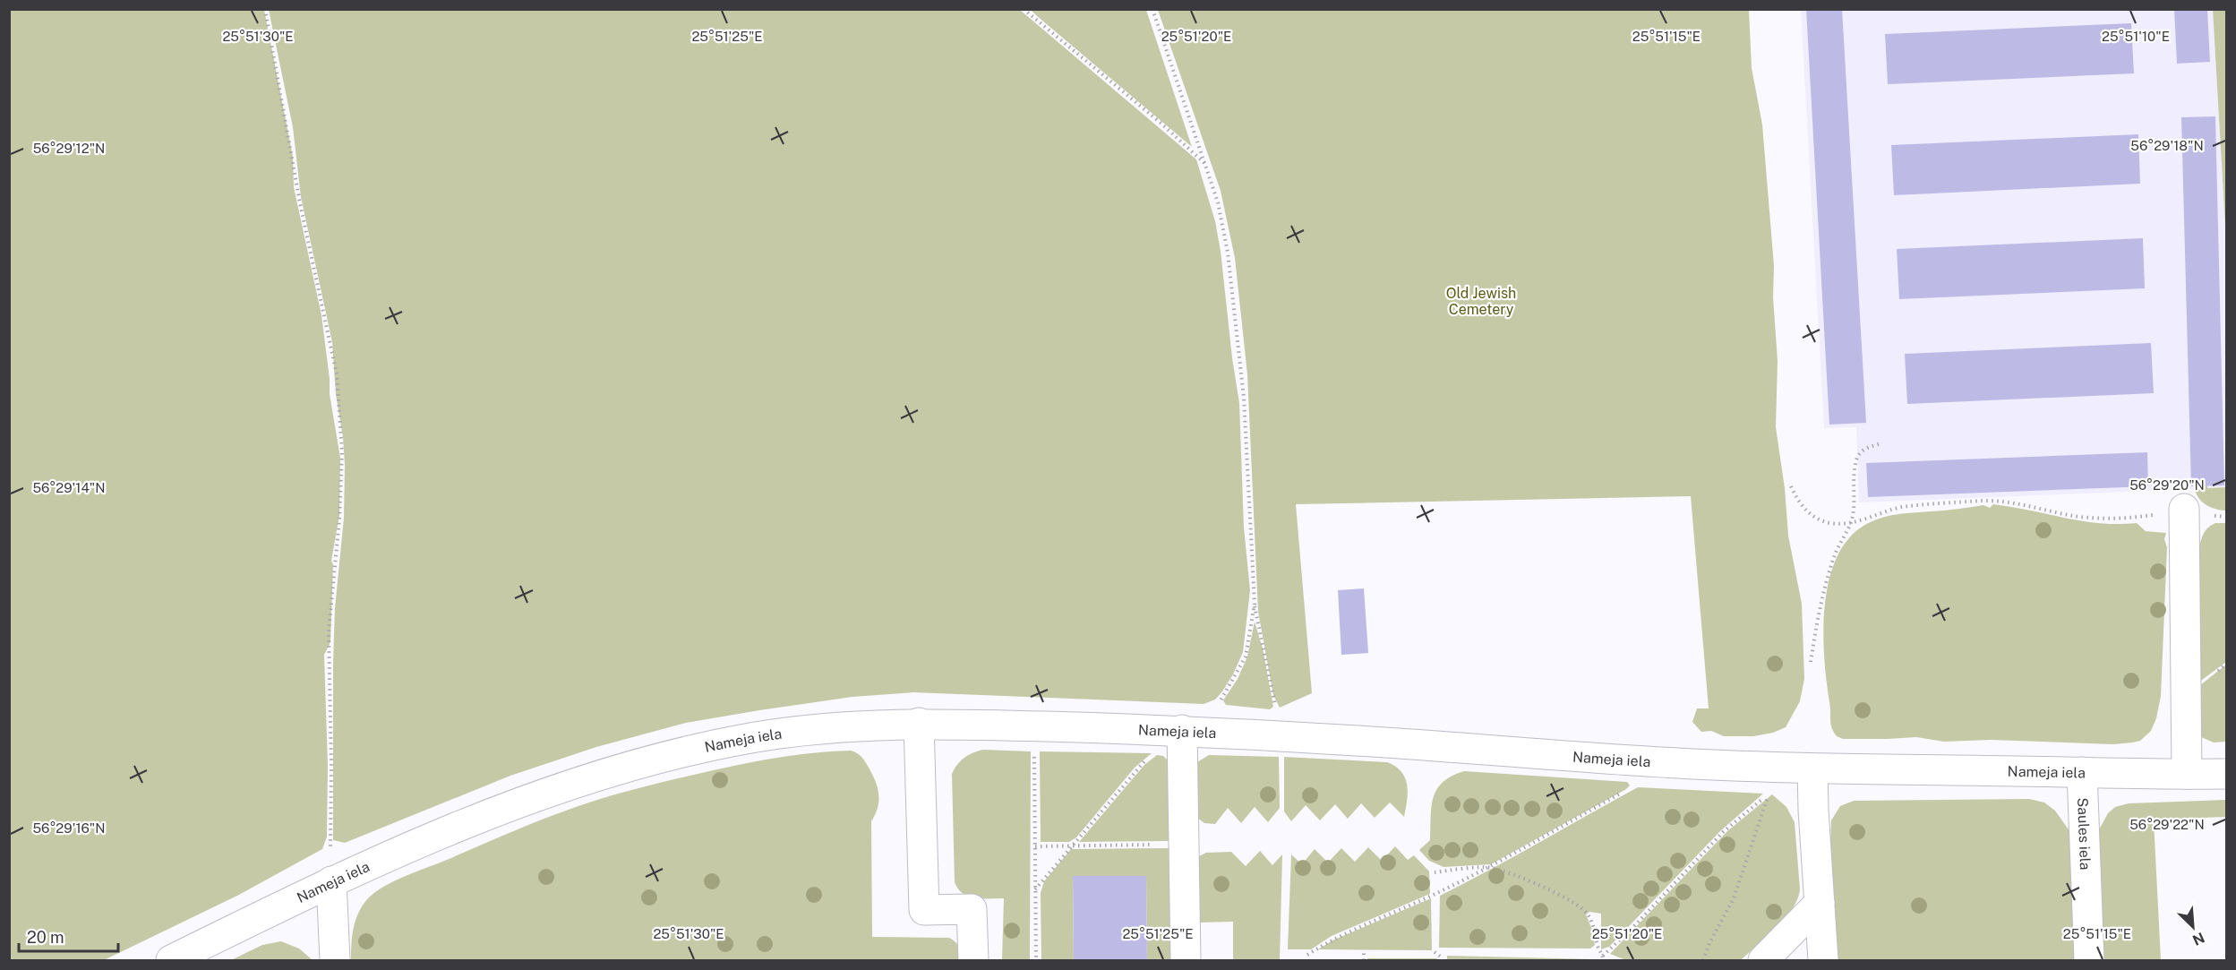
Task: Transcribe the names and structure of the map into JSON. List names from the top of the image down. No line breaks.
{"streets":{"street":["Nameja iela","Saules iela"]},"crossings":[["Nameja iela","Saules iela"]],"parks":["Old Jewish Cemetery"],"scale_bar":"20 m","north":"bottom right","coordinates":["25°51'30\"E","25°51'25\"E","25°51'20\"E","25°51'15\"E","25°51'10\"E","56°29'18\"N","56°29'12\"N","56°29'20\"N","56°29'14\"N","56°29'22\"N","56°29'16\"N"]}
